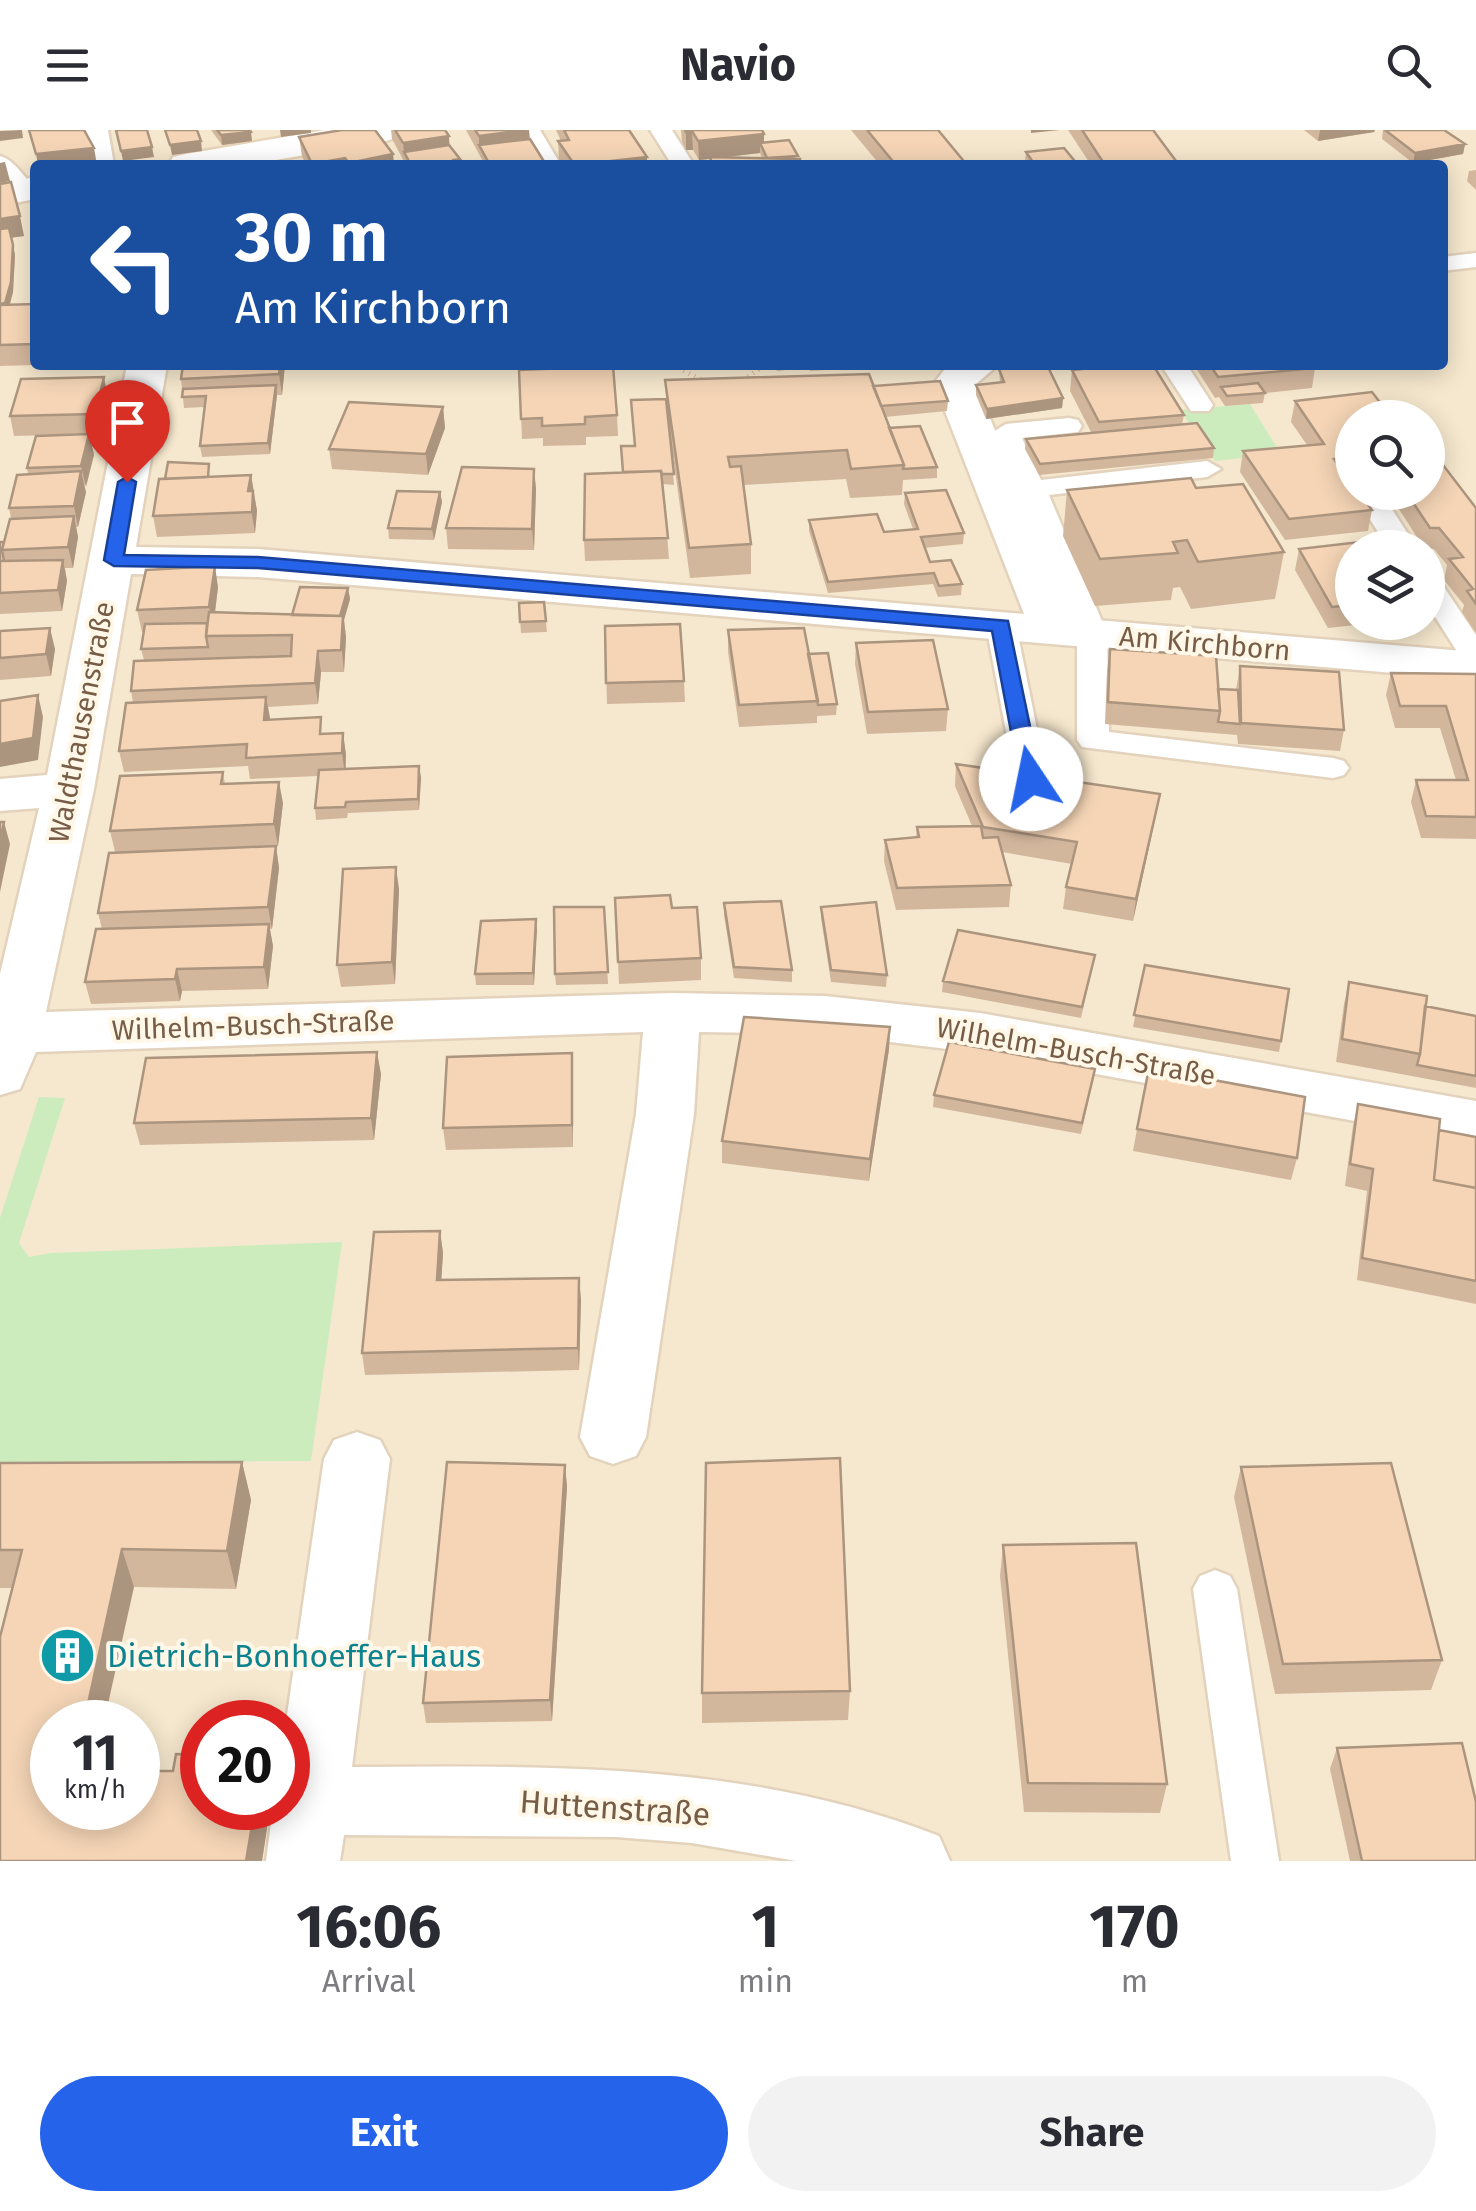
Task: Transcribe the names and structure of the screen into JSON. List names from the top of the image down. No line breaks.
{"streets":{"street":["Am Kirchborn","Waldthausenstraße","Wilhelm-Busch-Straße","Huttenstraße"]},"crossings":[["Am Kirchborn","Waldthausenstraße"],["Waldthausenstraße","Wilhelm-Busch-Straße"]],"places":{"building":["Dietrich-Bonhoeffer-Haus"]},"page":{"header":"Navio","turn":["30 m","Am Kirchborn"],"speed":"11 km/h","limit":"20","eta":["16:06","Arrival","1","min","170","m"],"buttons":["Exit","Share"]}}
